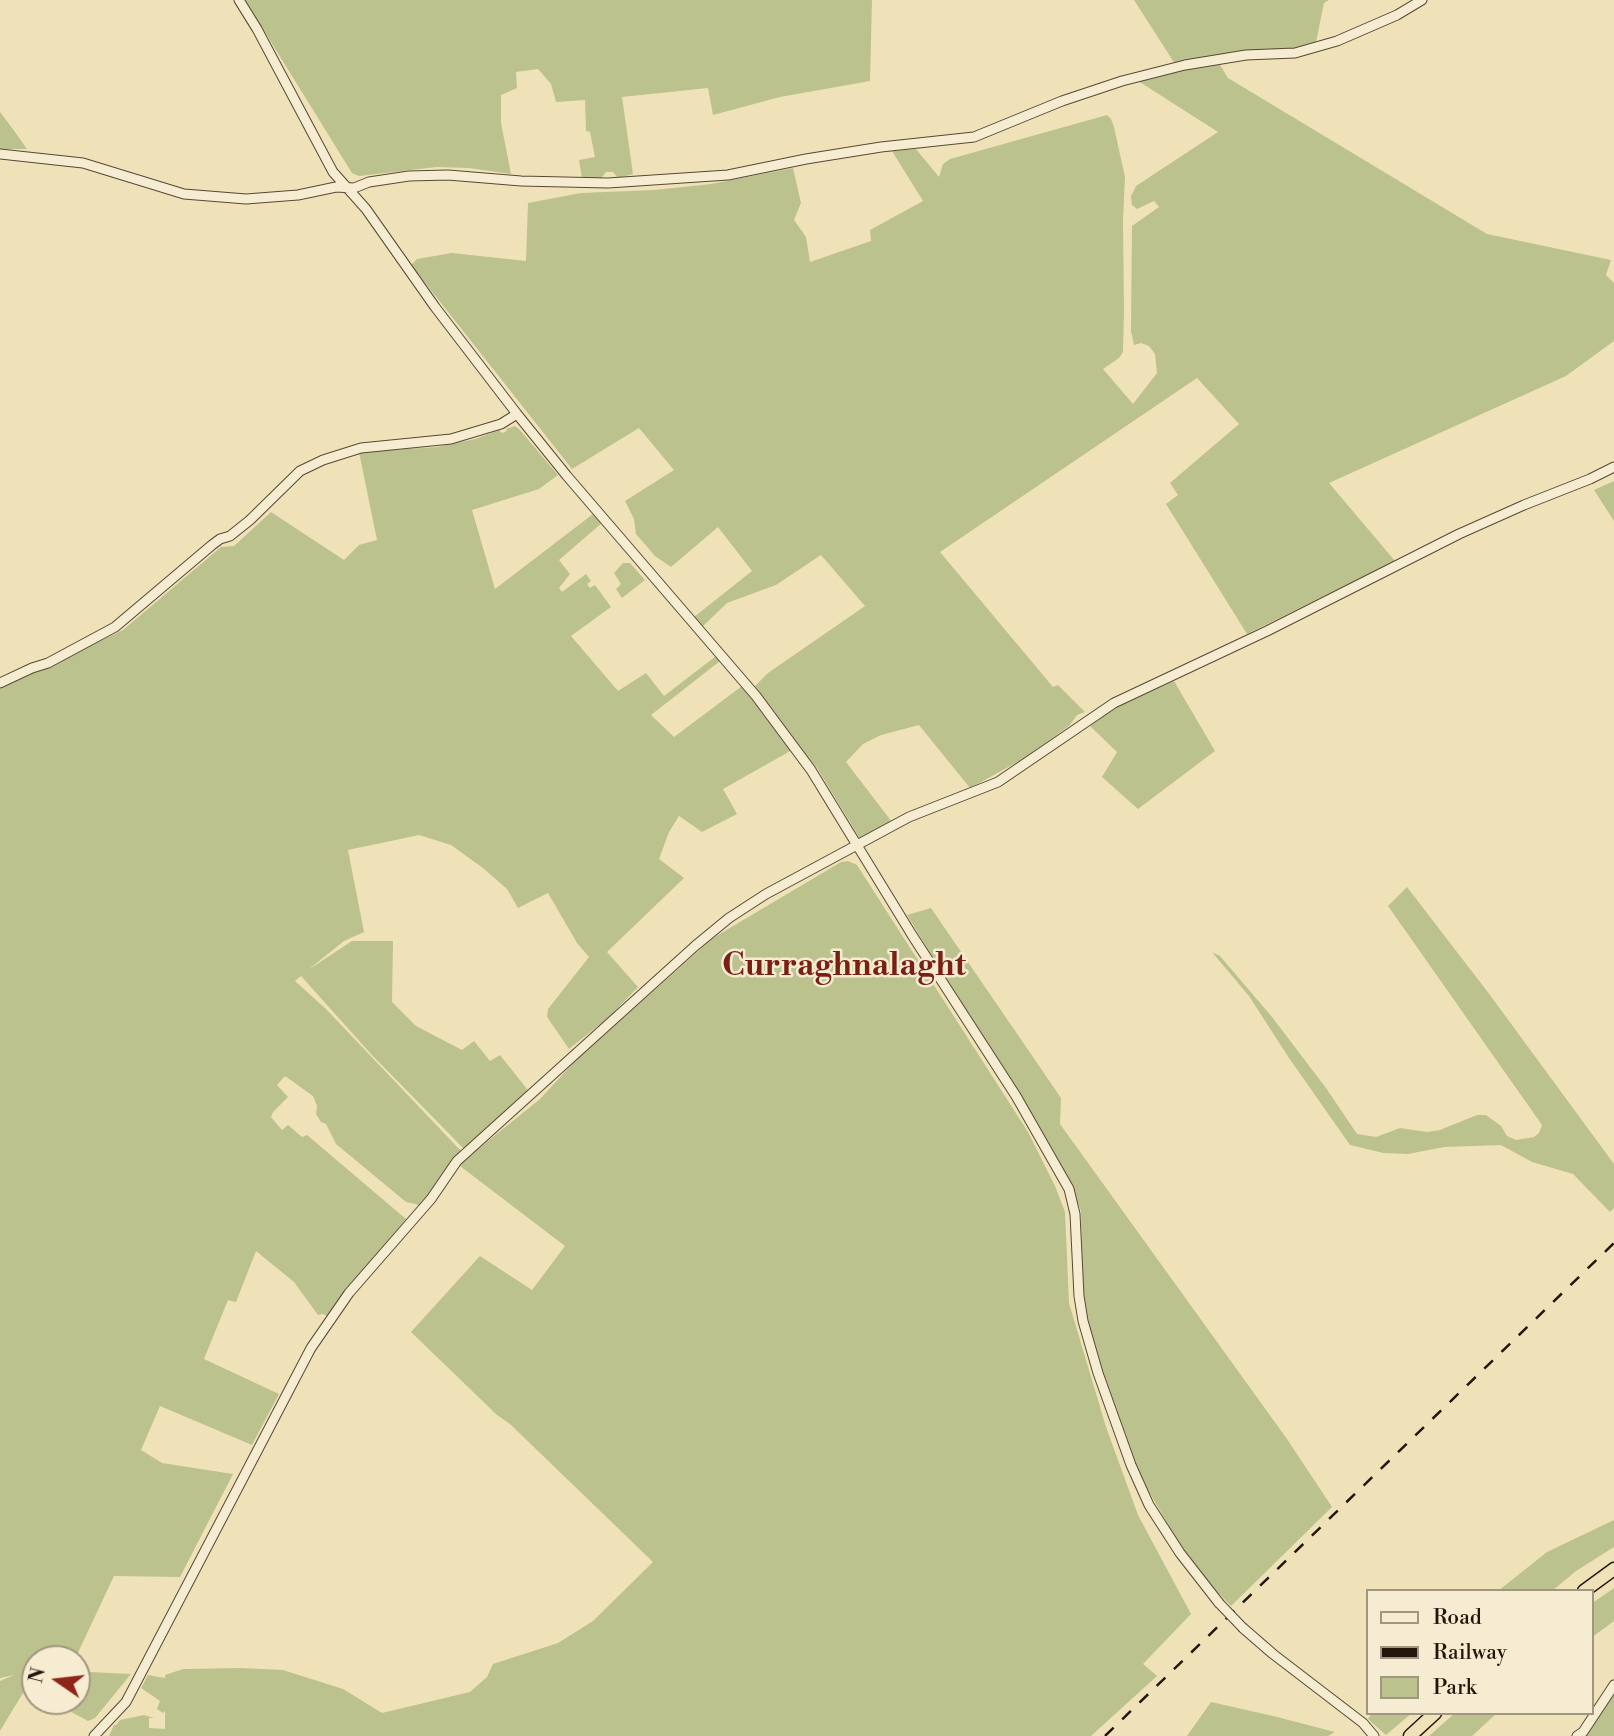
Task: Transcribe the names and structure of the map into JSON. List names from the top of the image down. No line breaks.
{"districts":["Curraghnalaght"],"legend":["Road","Railway","Park"],"north":"left"}
